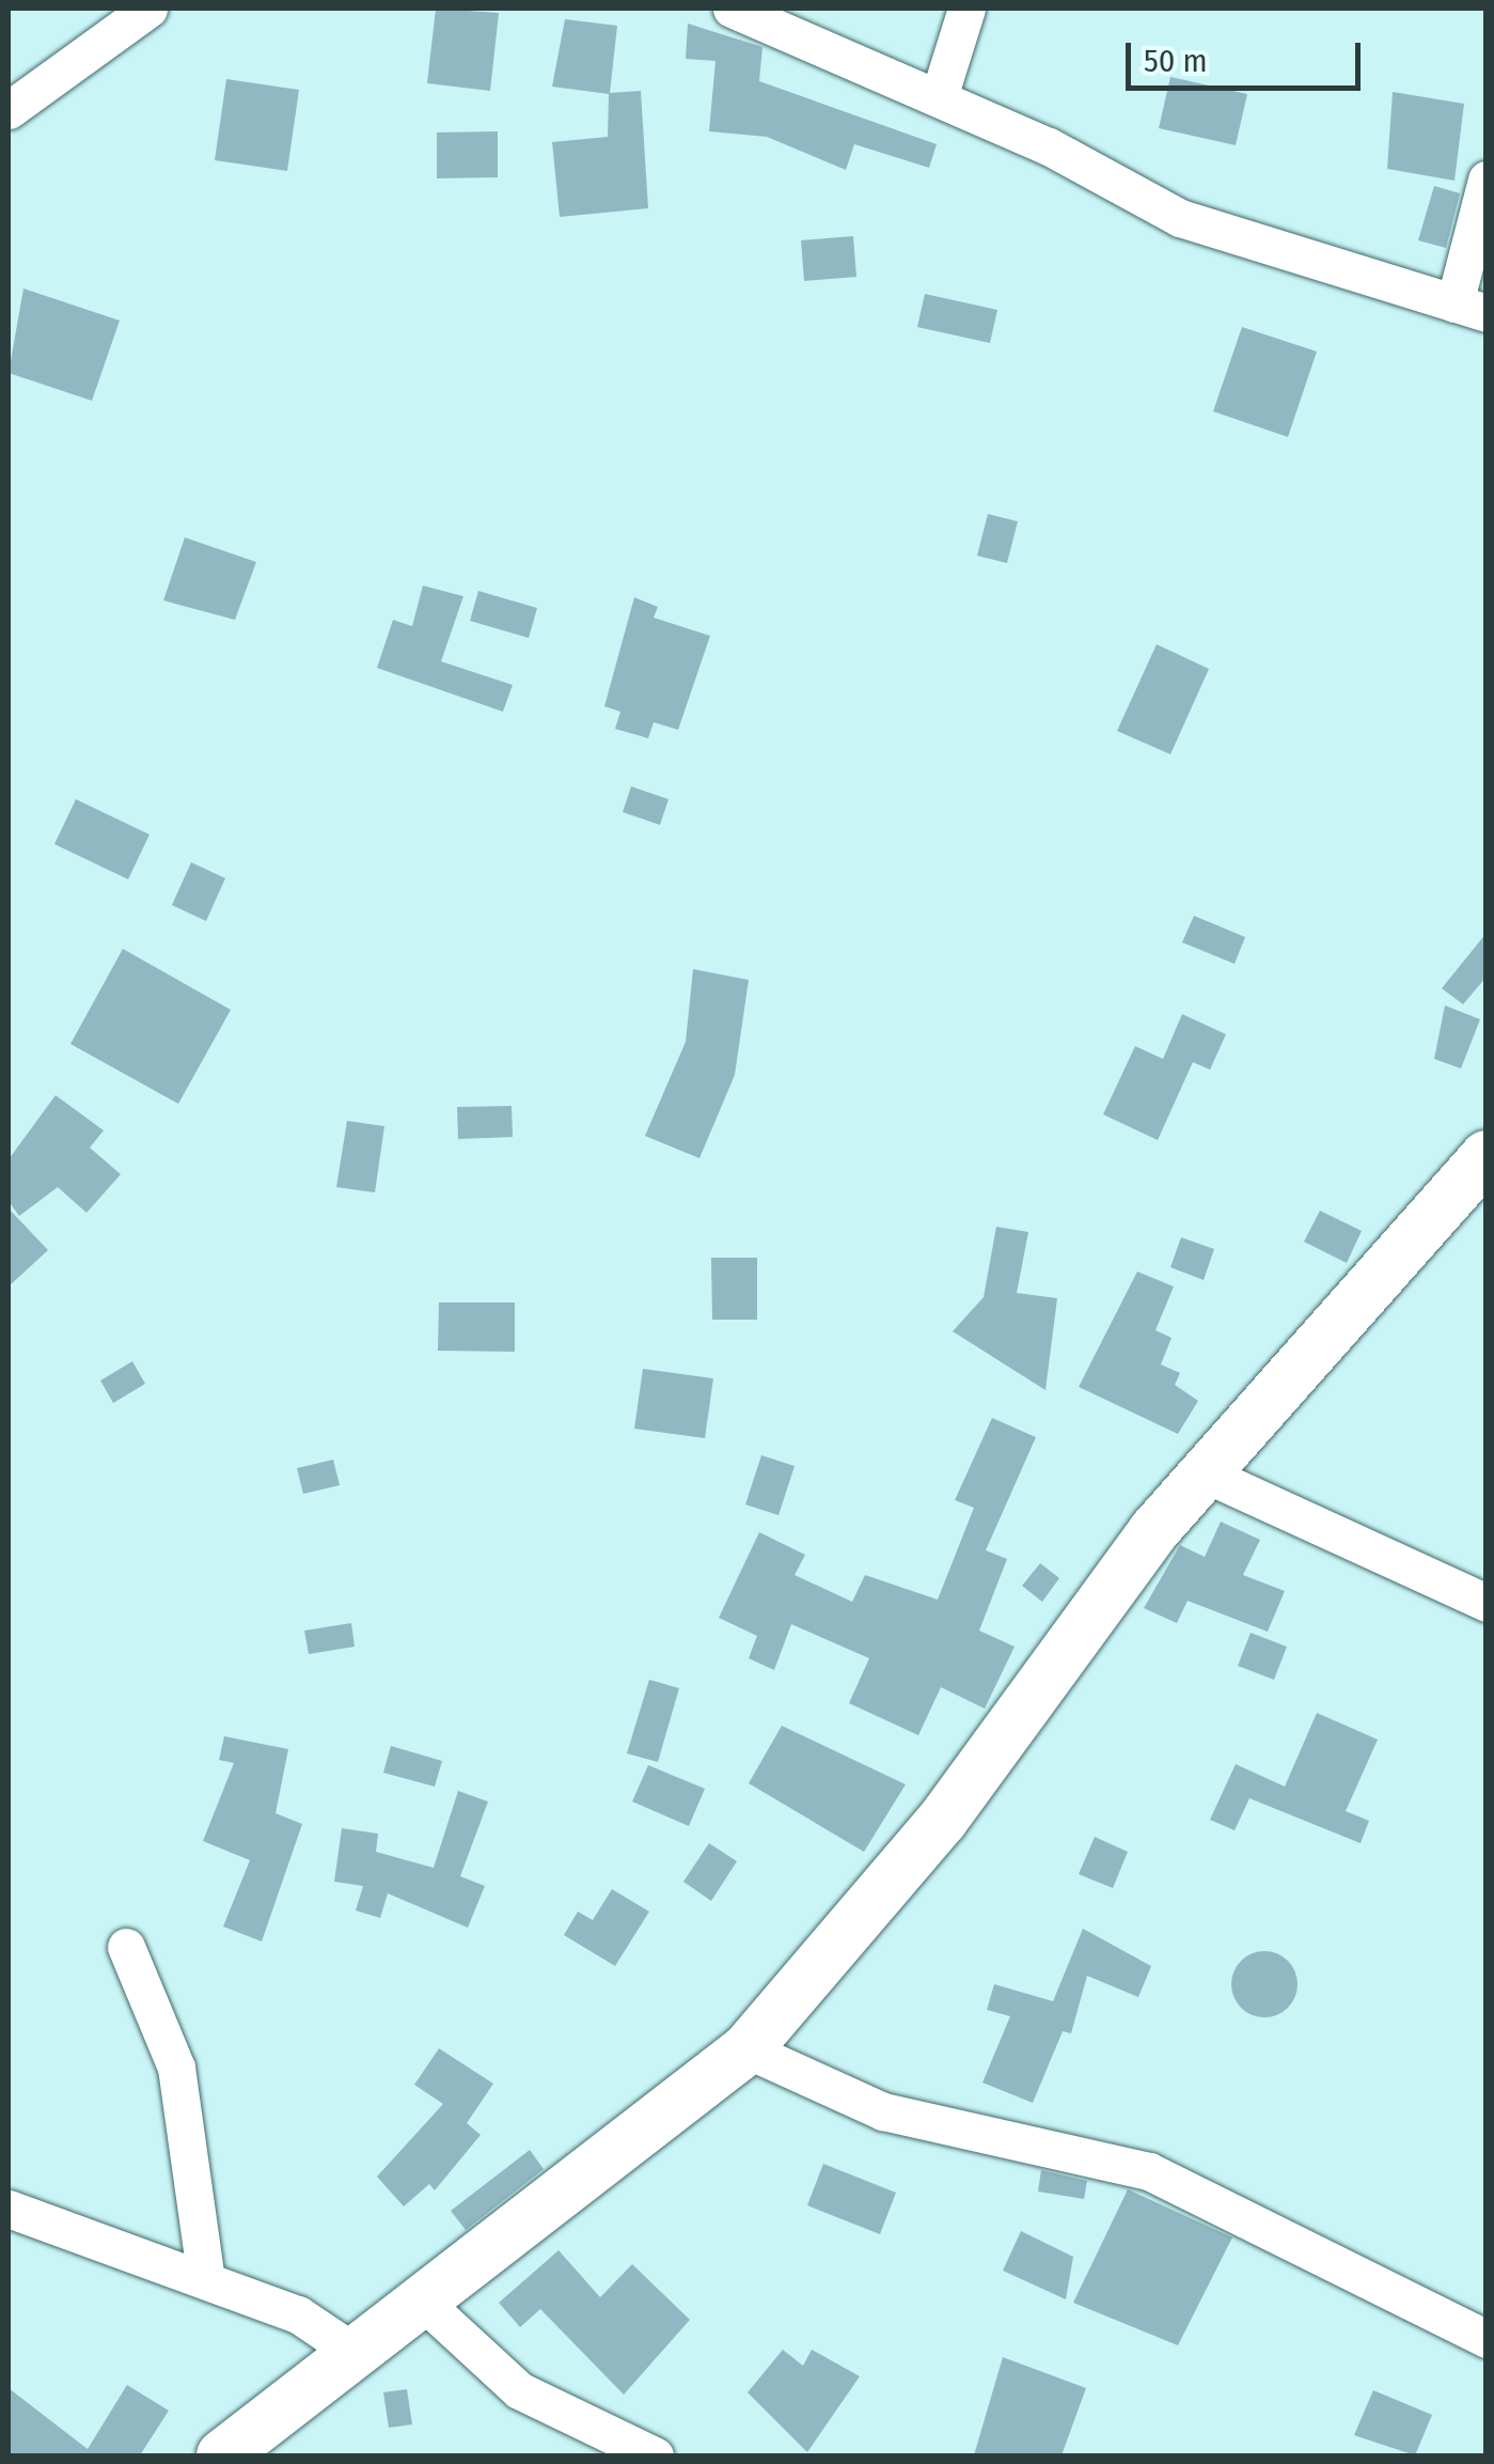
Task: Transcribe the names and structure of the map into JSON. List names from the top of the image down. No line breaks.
{"scale_bar":"50 m"}
